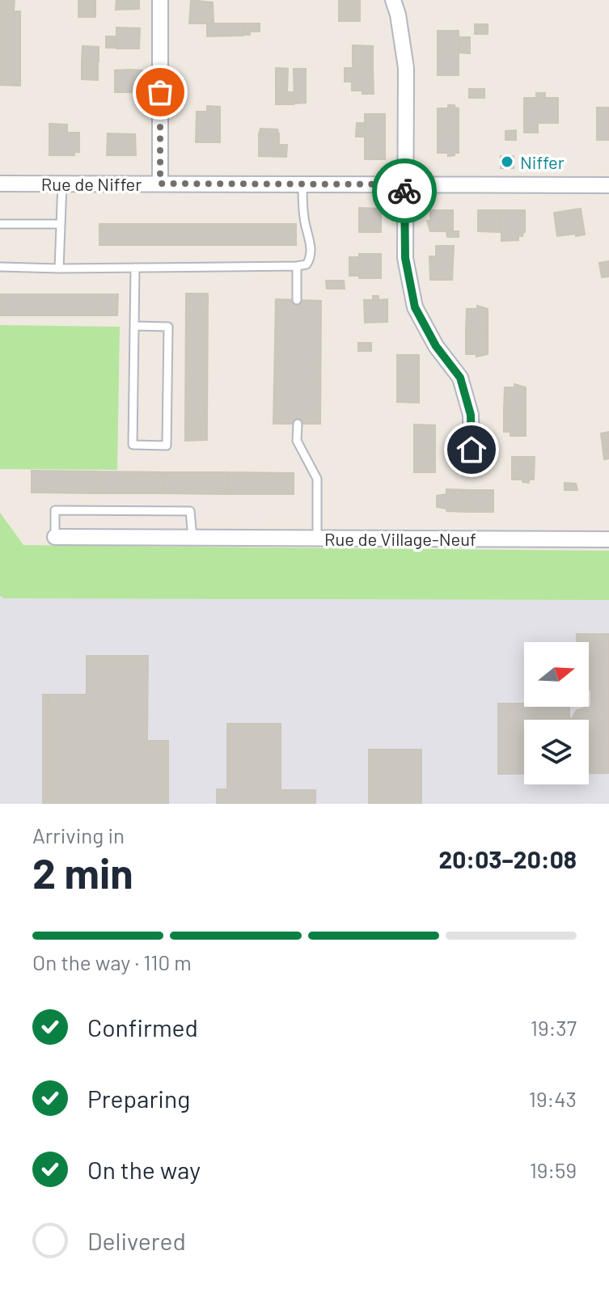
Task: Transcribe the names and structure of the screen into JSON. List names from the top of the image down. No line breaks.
{"streets":{"street":["Rue de Niffer","Rue de Village-Neuf"]},"places":["Niffer"],"north":"right","page":{"heading":["2 min","Arriving in","20:03–20:08"],"bar":"On the way · 110 m","list":[["Confirmed","19:37"],["Preparing","19:43"],["On the way","19:59"],"Delivered"]}}
